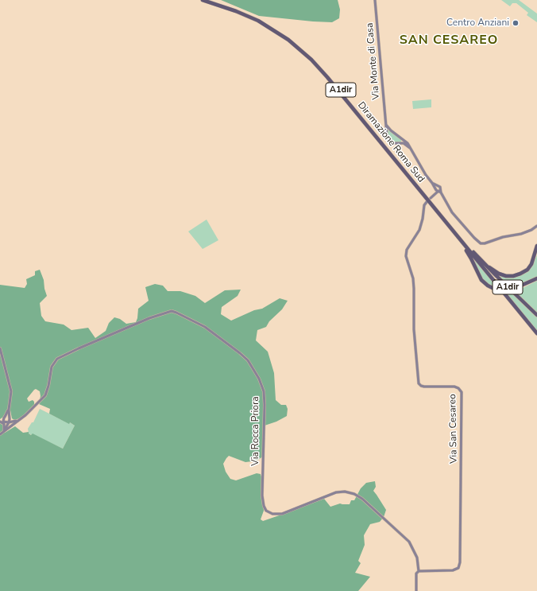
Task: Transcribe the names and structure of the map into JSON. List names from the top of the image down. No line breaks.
{"streets":{"highway":["A1dir","Diramazione Roma Sud"],"street":["Via Monte di Casa","Via San Cesareo","Via Rocca Priora"]},"crossings":[["A1dir","Diramazione Roma Sud"],["Via San Cesareo","Via Rocca Priora"]],"districts":["SAN CESAREO"],"places":["Centro Anziani"]}
